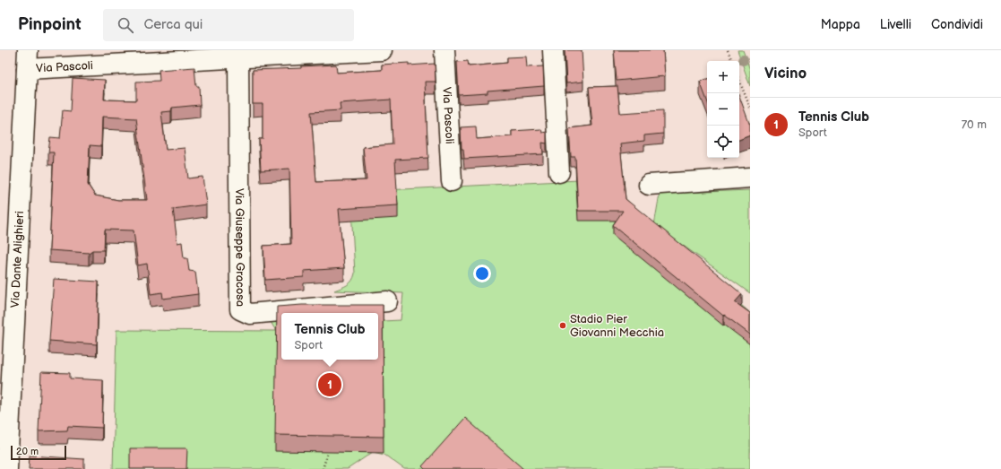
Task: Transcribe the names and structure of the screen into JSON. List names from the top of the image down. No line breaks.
{"streets":{"street":["Via Pascoli","Via Giuseppe Gracosa","Via Dante Alighieri"]},"crossings":[["Via Pascoli","Via Giuseppe Gracosa"],["Via Pascoli","Via Dante Alighieri"]],"places":["Stadio Pier Giovanni Mecchia"],"scale_bar":"20 m","page":{"header":"Pinpoint","search":"Cerca qui","nav":["Mappa","Livelli","Condividi"],"heading":"Vicino","map_buttons":["+","−"],"list":[{"mark":"1","name":"Tennis Club","note":"Sport","value":"70 m"}],"popup":["Tennis Club","Sport"],"pins":"1","scale":"20 m"}}
